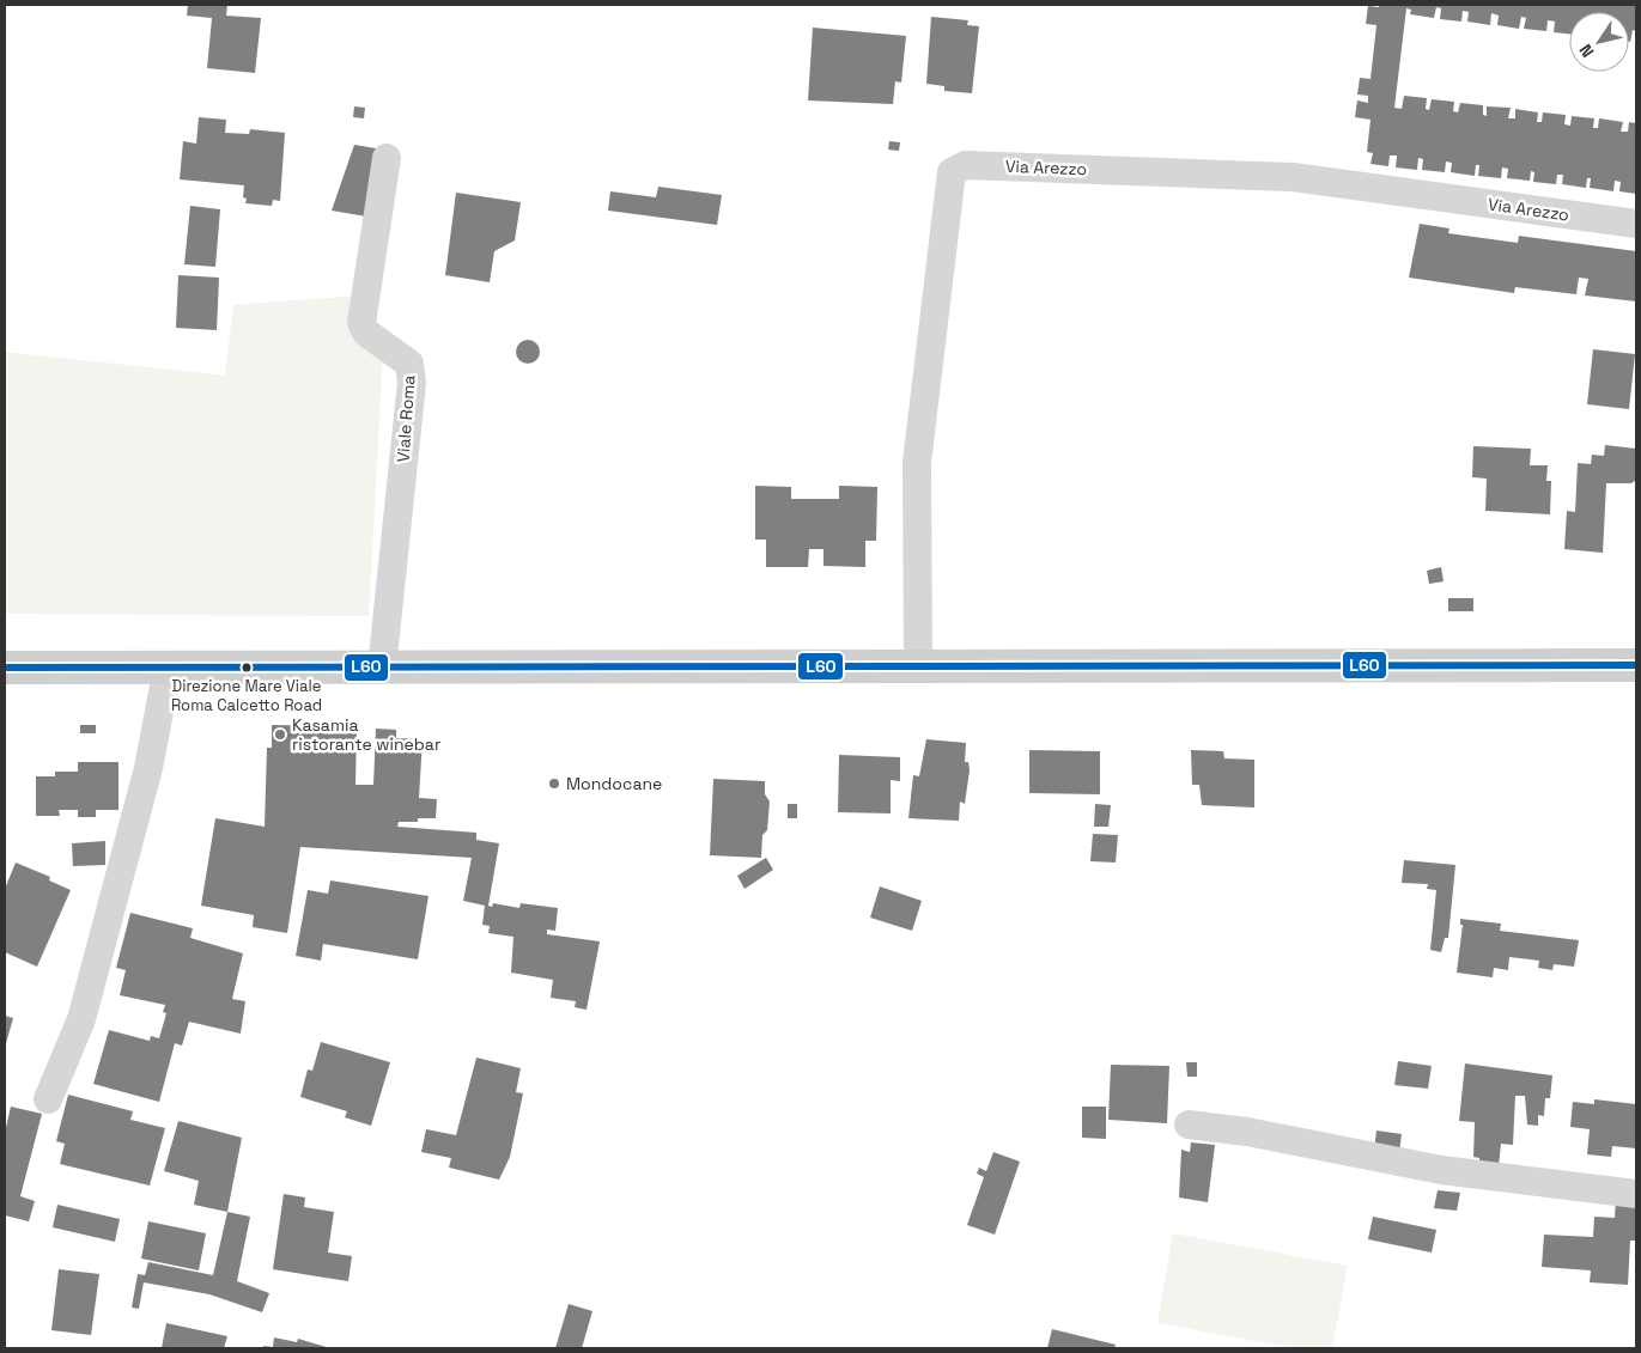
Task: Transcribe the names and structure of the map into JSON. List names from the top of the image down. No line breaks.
{"streets":{"street":["Via Arezzo","Viale Roma"]},"places":["Direzione Mare Viale Roma Calcetto Road","Kasamia ristorante winebar","Mondocane"],"lines":["transit line L60"],"north":"bottom left"}
